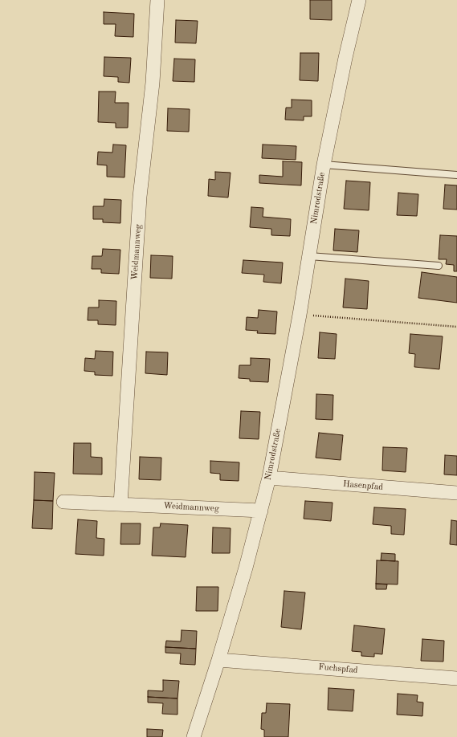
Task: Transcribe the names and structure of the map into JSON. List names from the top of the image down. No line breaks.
{"streets":{"street":["Nimrodstraße","Weidmannweg","Hasenpfad","Fuchspfad"]},"crossings":[["Nimrodstraße","Weidmannweg"],["Nimrodstraße","Hasenpfad"],["Nimrodstraße","Fuchspfad"]]}
